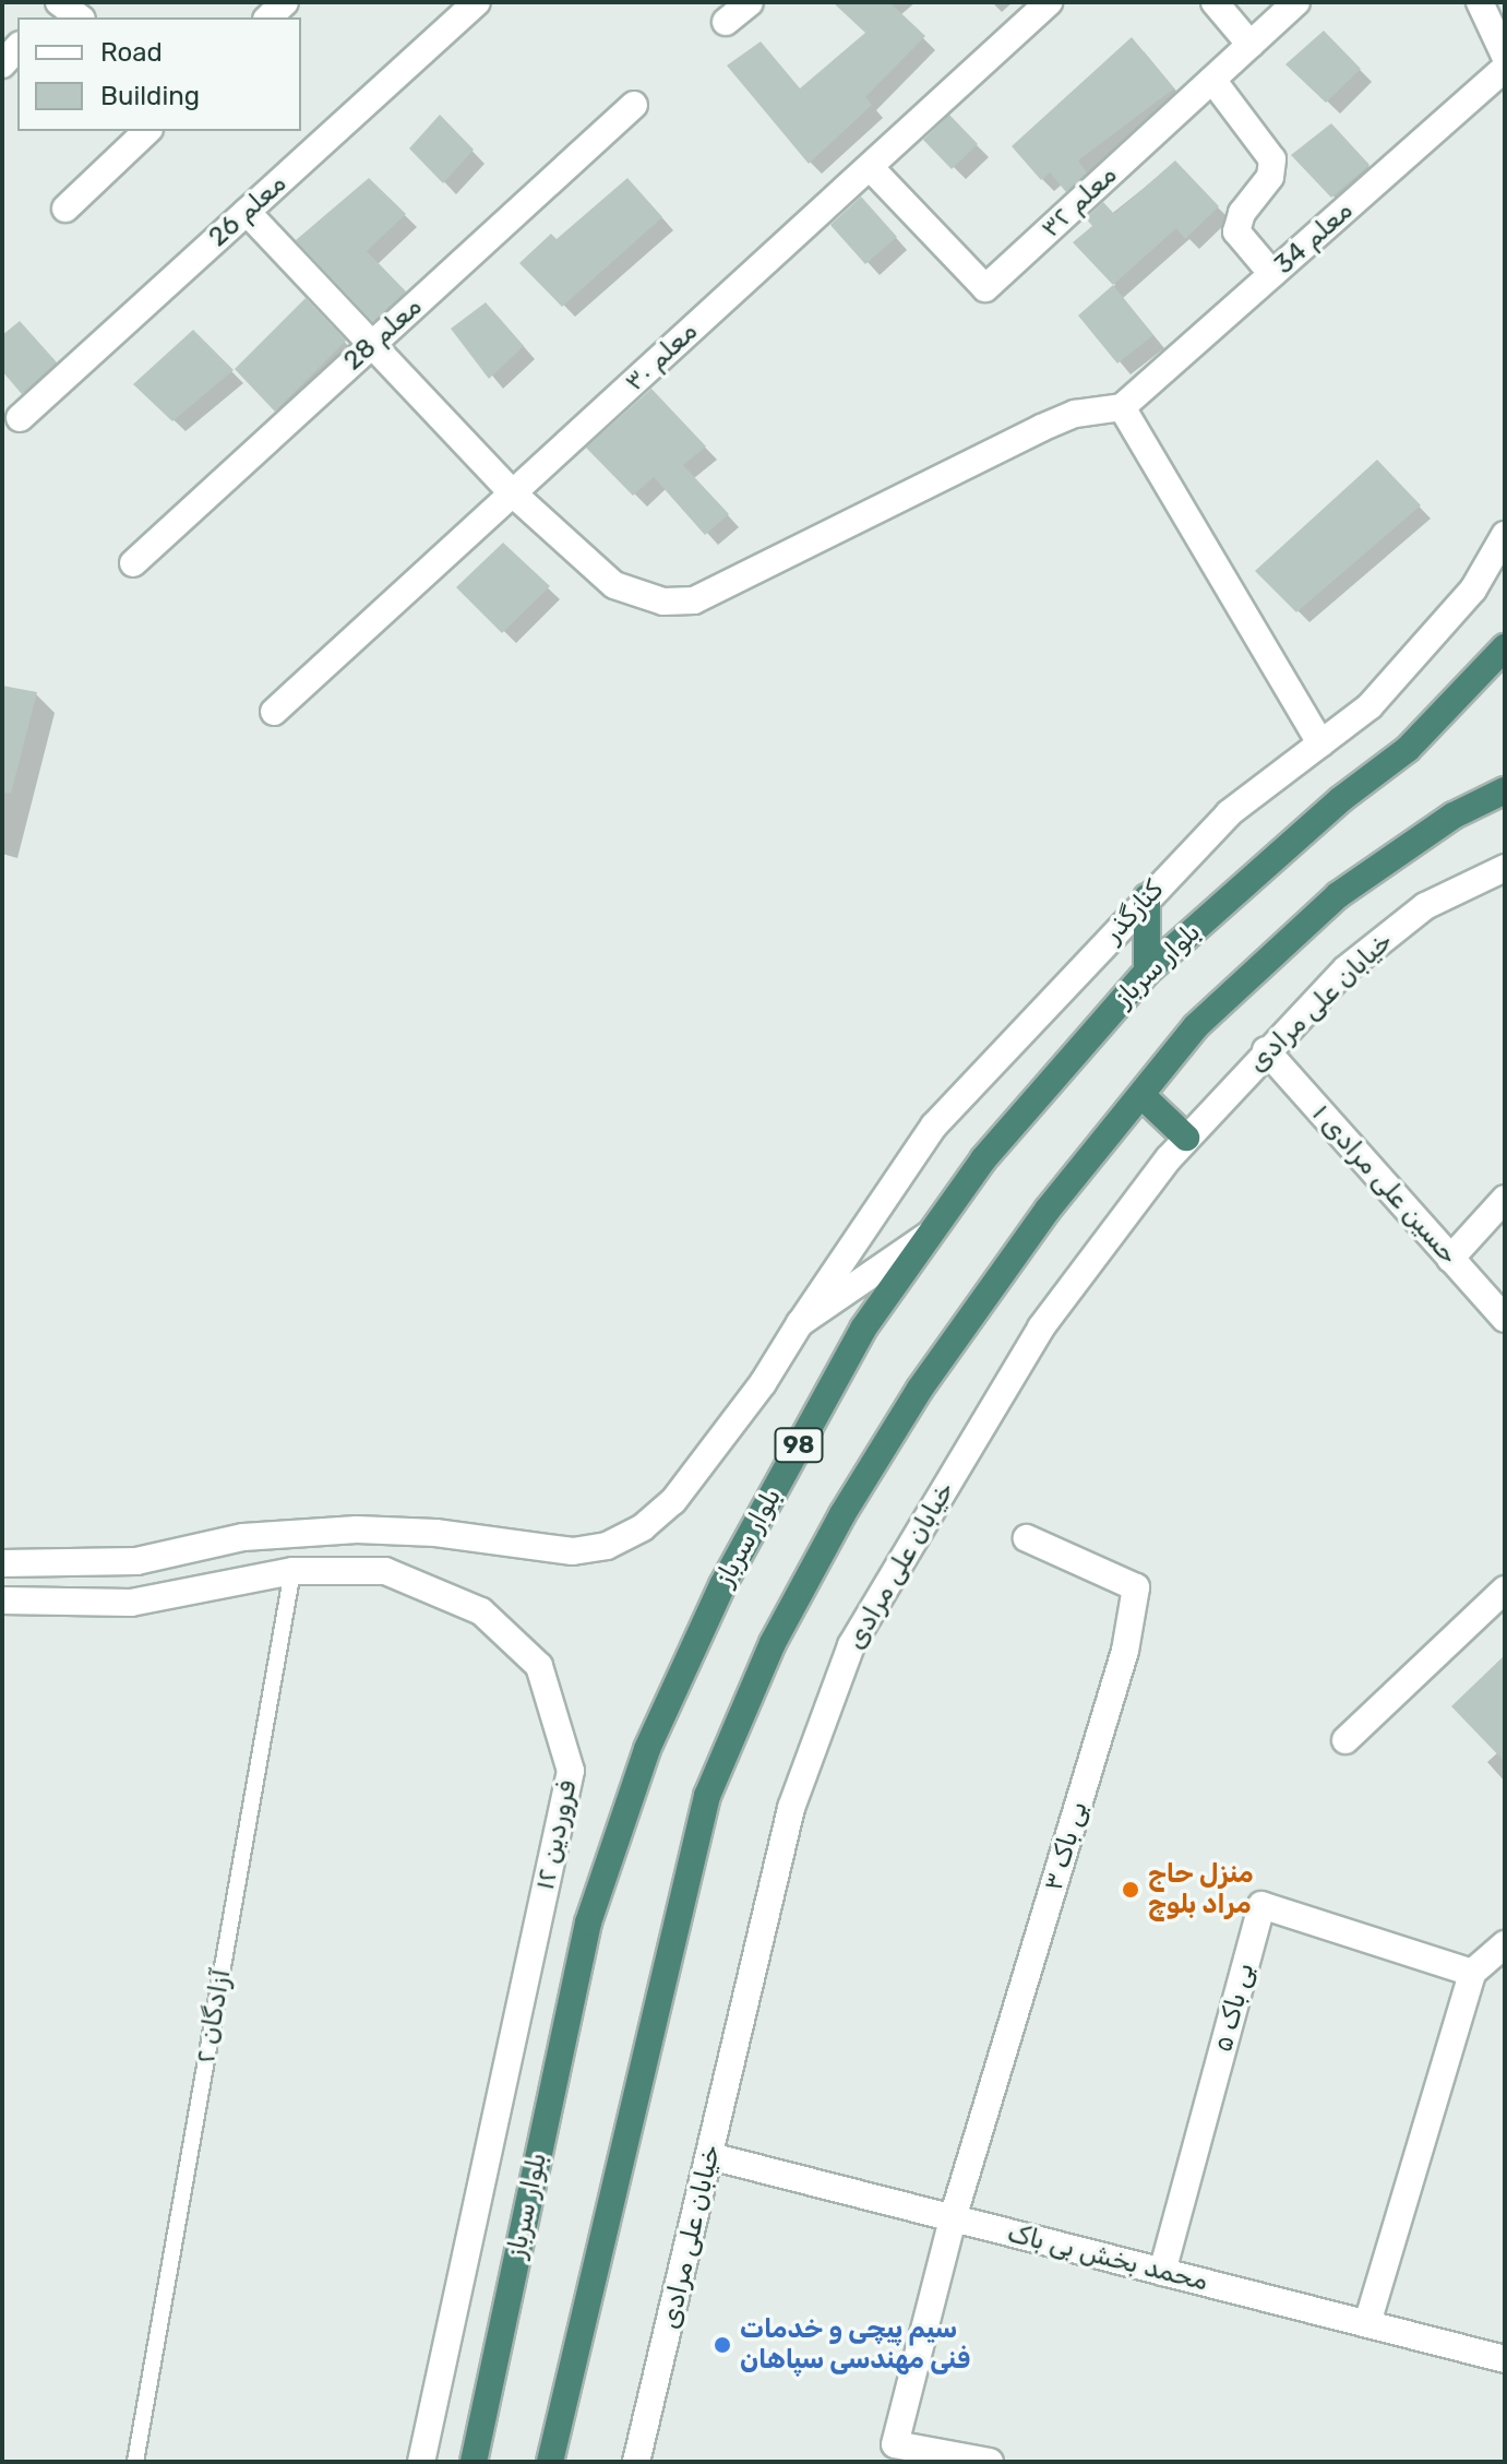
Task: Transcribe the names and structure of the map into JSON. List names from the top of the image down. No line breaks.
{"streets":{"highway":["بلوار سرباز","98"],"street":["معلم ۳۲","معلم 26","معلم 34","معلم 28","معلم ۳۰","کنارگذر","خیابان علی مرادی","حسین علی مرادی ۱","۱۲ فروردین","بی باک ۳","بی باک ۵","محمد بخش بی باک"],"lane":["آزادگان ۲"]},"crossings":[["معلم ۳۲","معلم ۳۰"],["خیابان علی مرادی","حسین علی مرادی ۱"],["خیابان علی مرادی","محمد بخش بی باک"],["۱۲ فروردین","آزادگان ۲"],["بی باک ۳","محمد بخش بی باک"],["بی باک ۵","محمد بخش بی باک"]],"places":["منزل حاج مراد بلوچ","سیم پیچی و خدمات فنی مهندسی سپاهان"],"legend":["Road","Building"]}
